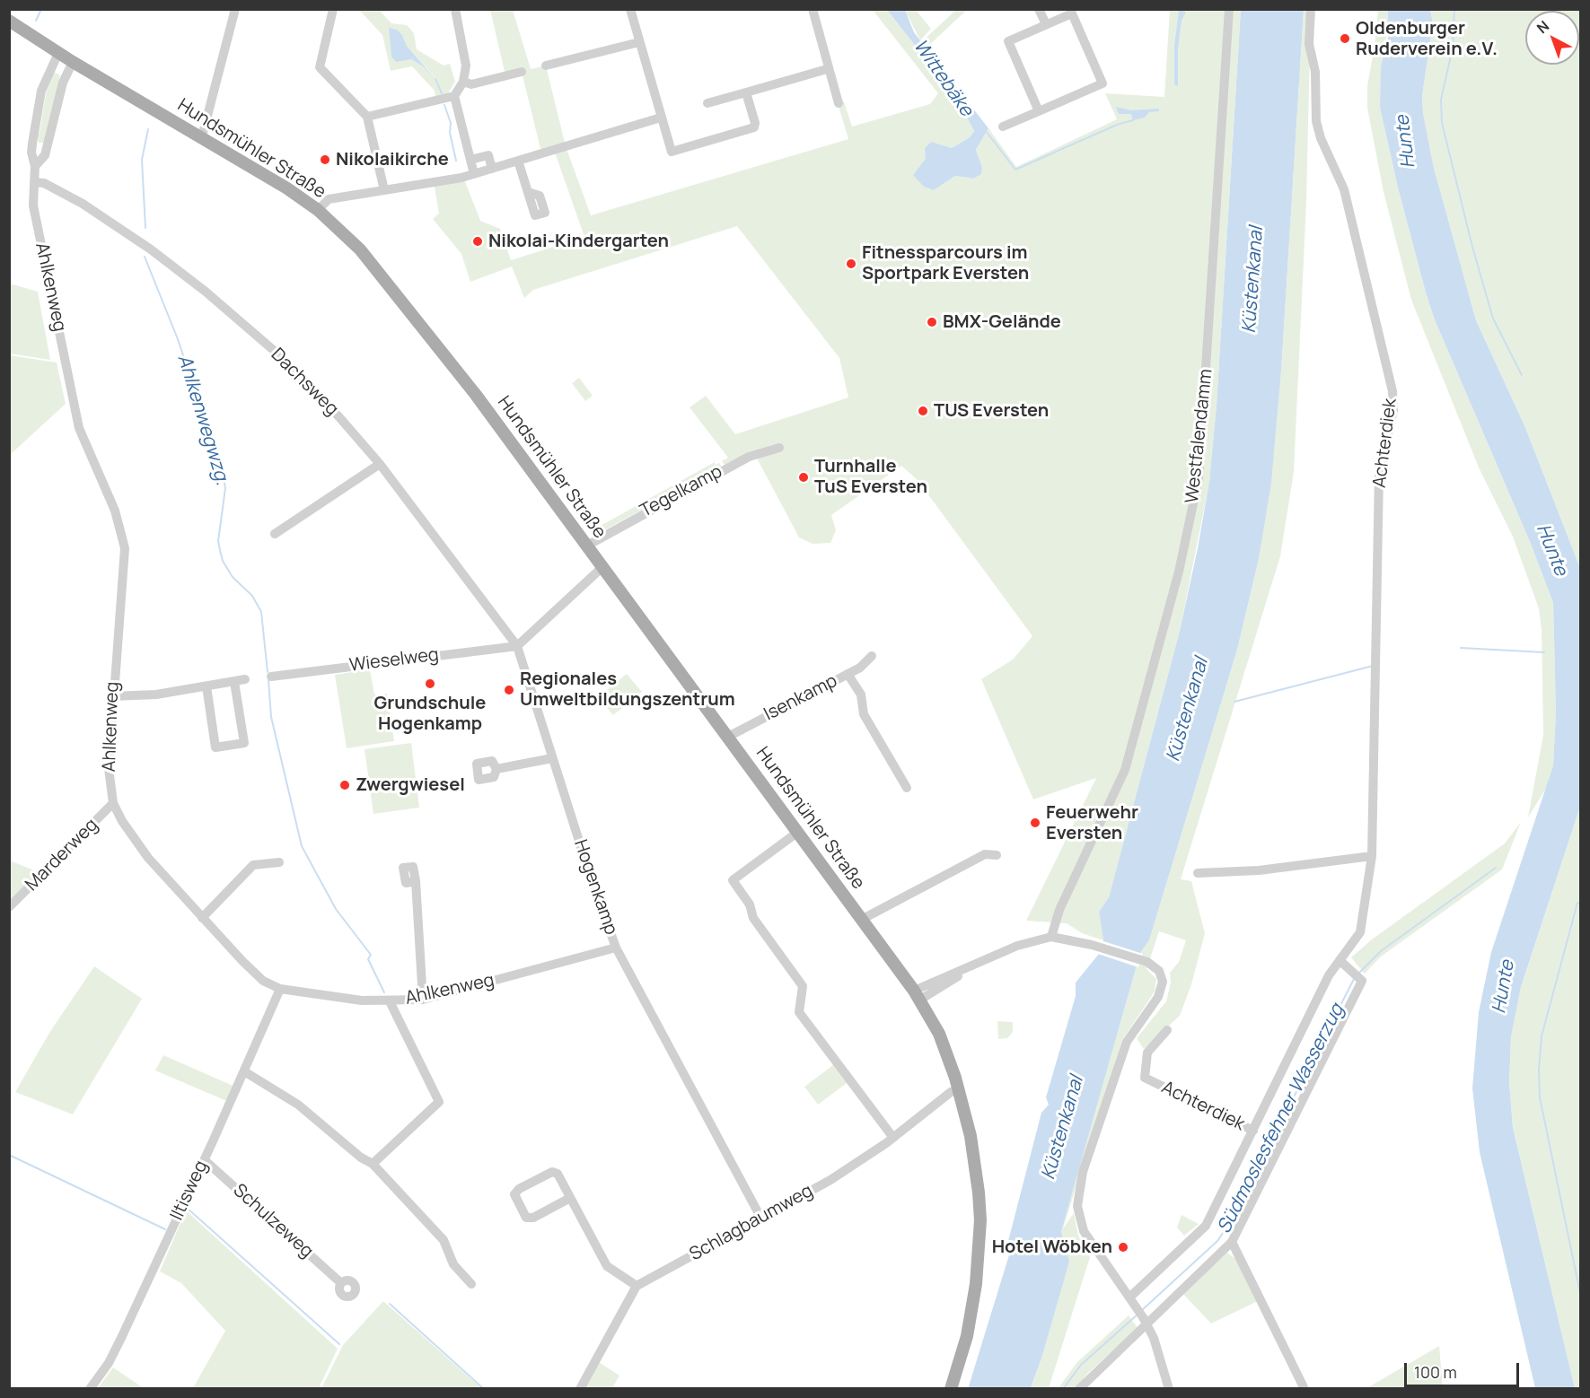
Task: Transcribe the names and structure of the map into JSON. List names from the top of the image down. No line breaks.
{"streets":{"main road":["Hundsmühler Straße"],"street":["Ahlkenweg","Dachsweg","Westfalendamm","Achterdiek","Tegelkamp","Wieselweg","Isenkamp","Marderweg","Hogenkamp","Iltisweg","Schulzeweg","Schlagbaumweg"]},"crossings":[["Hundsmühler Straße","Ahlkenweg"],["Hundsmühler Straße","Tegelkamp"],["Hundsmühler Straße","Isenkamp"],["Hundsmühler Straße","Schlagbaumweg"],["Ahlkenweg","Dachsweg"],["Ahlkenweg","Marderweg"],["Ahlkenweg","Hogenkamp"],["Ahlkenweg","Iltisweg"],["Dachsweg","Wieselweg"],["Dachsweg","Hogenkamp"],["Wieselweg","Hogenkamp"],["Hogenkamp","Schlagbaumweg"],["Iltisweg","Schulzeweg"]],"water":["Wittebäke","Hunte","Küstenkanal","Ahlkenwegwzg.","Südmoslesfehner Wasserzug"],"places":["Oldenburger Ruderverein e.V.","Nikolaikirche","Nikolai-Kindergarten","Fitnessparcours im Sportpark Eversten","BMX-Gelände","TUS Eversten","Turnhalle TuS Eversten","Grundschule Hogenkamp","Regionales Umweltbildungszentrum","Zwergwiesel","Feuerwehr Eversten","Hotel Wöbken"],"scale_bar":"100 m","north":"top left"}
